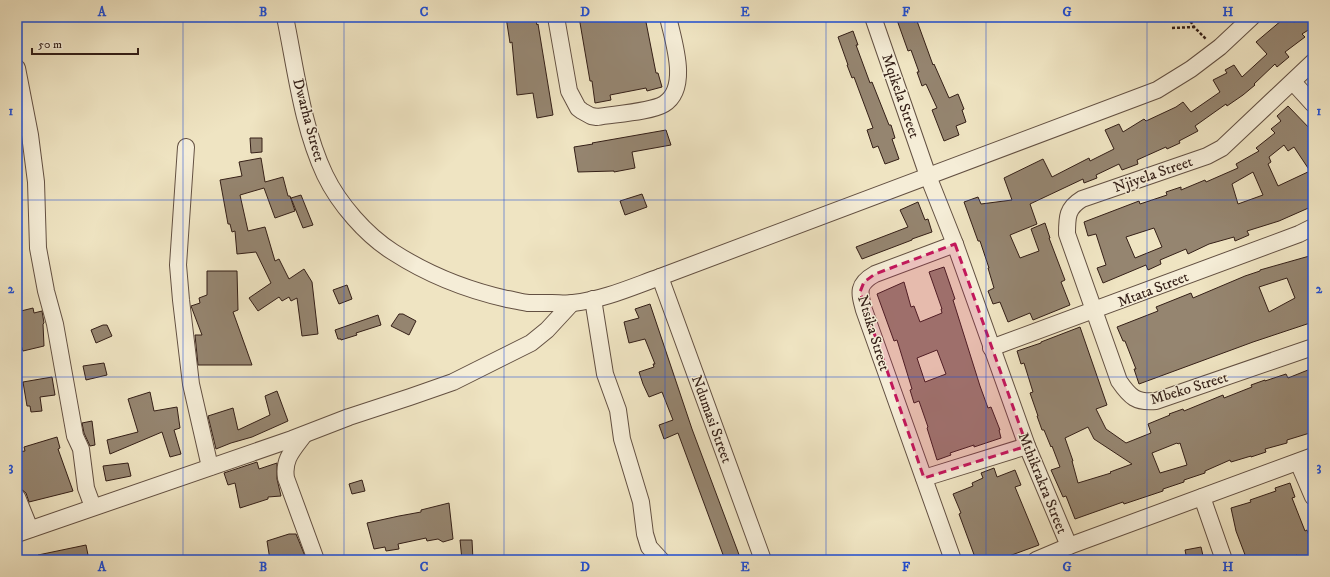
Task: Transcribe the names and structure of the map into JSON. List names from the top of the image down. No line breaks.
{"streets":{"street":["Mqikela Street","Dwarha Street","Njiyela Street","Mtata Street","Ntsika Street","Mbeko Street","Ndumasi Street","Mthikrakra Street"]},"crossings":[["Mqikela Street","Dwarha Street"],["Mqikela Street","Mthikrakra Street"],["Dwarha Street","Ndumasi Street"],["Dwarha Street","Mthikrakra Street"],["Njiyela Street","Mtata Street"],["Njiyela Street","Mbeko Street"],["Mtata Street","Mbeko Street"],["Mtata Street","Mthikrakra Street"],["Ntsika Street","Mthikrakra Street"]],"scale_bar":"50 m","grid":{"columns":["A","B","C","D","E","F","G","H"],"rows":["1","2","3"]}}
